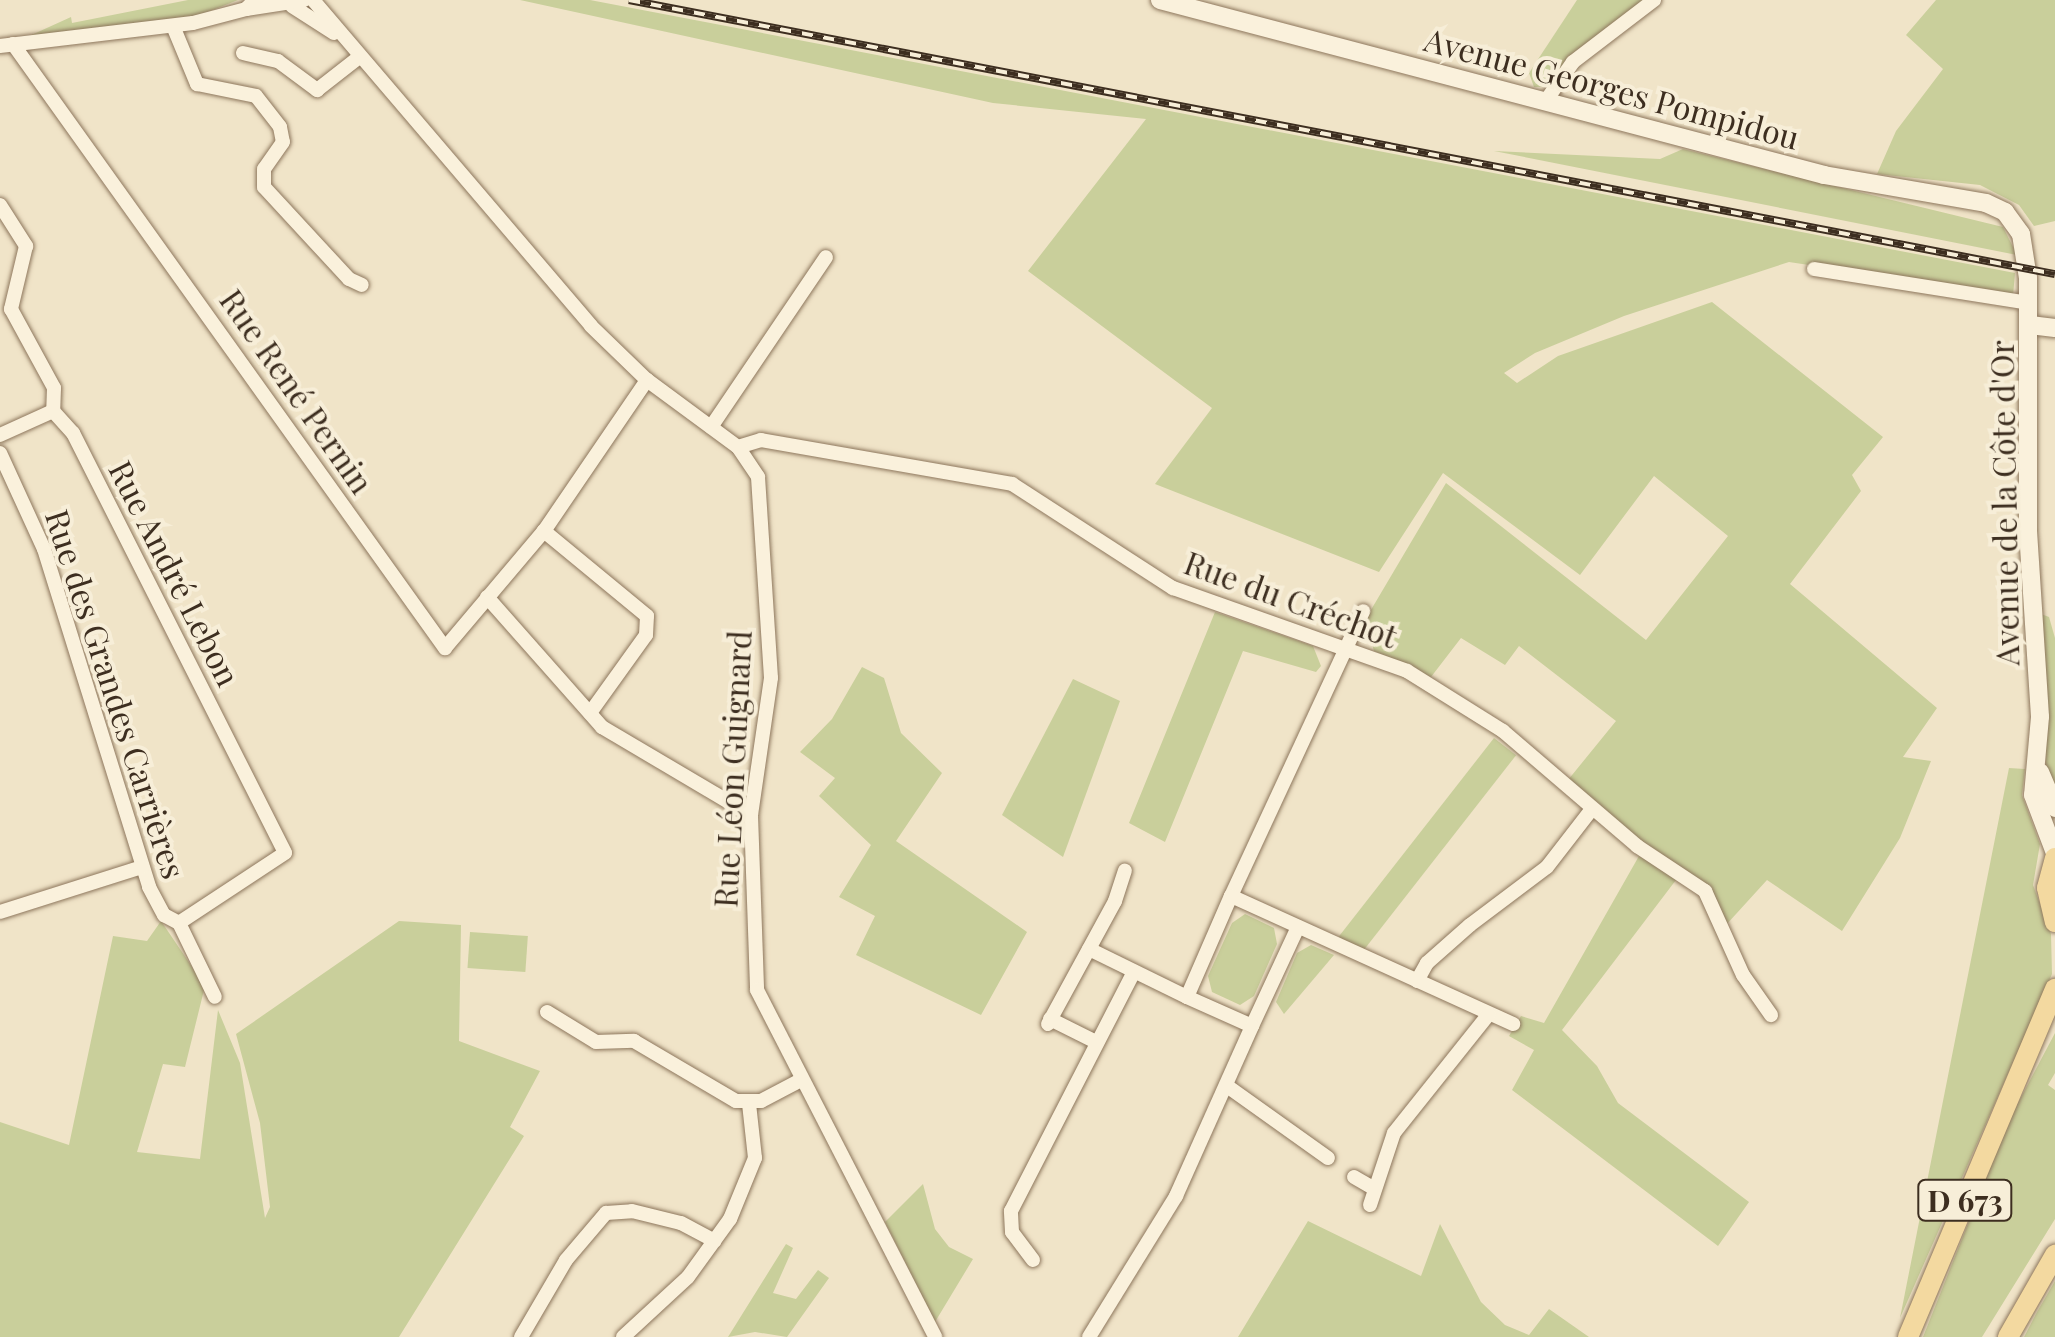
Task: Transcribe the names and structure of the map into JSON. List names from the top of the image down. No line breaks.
{"streets":{"main road":["Avenue Georges Pompidou","Avenue de la Côte d'Or","D 673"],"street":["Rue René Pernin","Rue André Lebon","Rue du Créchot","Rue des Grandes Carrières","Rue Léon Guignard"]},"crossings":[["Avenue Georges Pompidou","Avenue de la Côte d'Or"],["Rue René Pernin","Rue Léon Guignard"],["Rue André Lebon","Rue des Grandes Carrières"],["Rue du Créchot","Rue Léon Guignard"]]}
